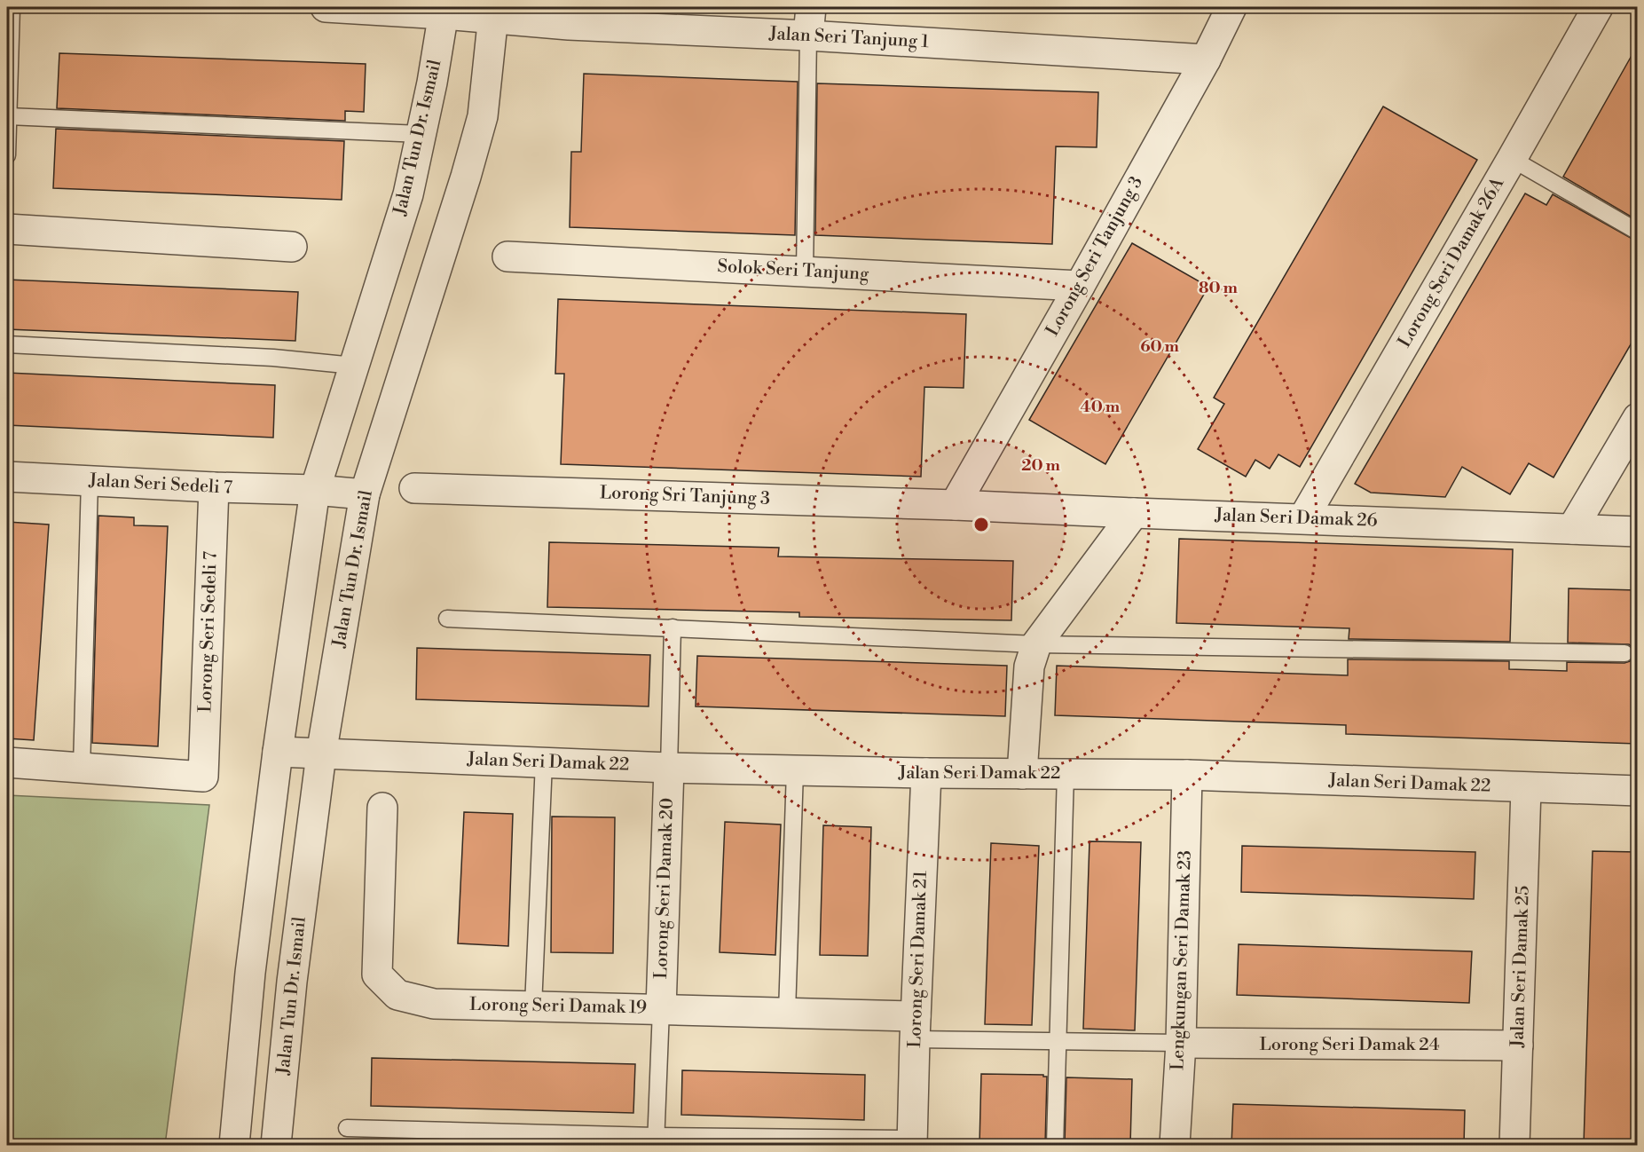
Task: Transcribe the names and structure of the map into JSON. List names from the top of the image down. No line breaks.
{"streets":{"street":["Jalan Seri Tanjung 1","Jalan Tun Dr. Ismail","Lorong Seri Tanjung 3","Lorong Seri Damak 26A","Solok Seri Tanjung","Jalan Seri Sedeli 7","Lorong Sri Tanjung 3","Jalan Seri Damak 26","Lorong Seri Sedeli 7","Jalan Seri Damak 22","Lorong Seri Damak 20","Lorong Seri Damak 21","Lengkungan Seri Damak 23","Jalan Seri Damak 25","Lorong Seri Damak 19","Lorong Seri Damak 24"]},"crossings":[["Jalan Seri Tanjung 1","Jalan Tun Dr. Ismail"],["Jalan Seri Tanjung 1","Lorong Seri Tanjung 3"],["Jalan Tun Dr. Ismail","Jalan Seri Sedeli 7"],["Jalan Tun Dr. Ismail","Jalan Seri Damak 22"],["Lorong Seri Tanjung 3","Solok Seri Tanjung"],["Lorong Seri Tanjung 3","Lorong Sri Tanjung 3"],["Lorong Seri Tanjung 3","Jalan Seri Damak 26"],["Lorong Seri Damak 26A","Jalan Seri Damak 26"],["Jalan Seri Sedeli 7","Lorong Seri Sedeli 7"],["Lorong Sri Tanjung 3","Jalan Seri Damak 26"],["Jalan Seri Damak 22","Lorong Seri Damak 20"],["Jalan Seri Damak 22","Lorong Seri Damak 21"],["Jalan Seri Damak 22","Lengkungan Seri Damak 23"],["Jalan Seri Damak 22","Jalan Seri Damak 25"],["Lorong Seri Damak 20","Lorong Seri Damak 19"],["Lorong Seri Damak 21","Lorong Seri Damak 19"],["Lengkungan Seri Damak 23","Lorong Seri Damak 24"],["Jalan Seri Damak 25","Lorong Seri Damak 24"]],"rings":["80 m","60 m","40 m","20 m"]}
